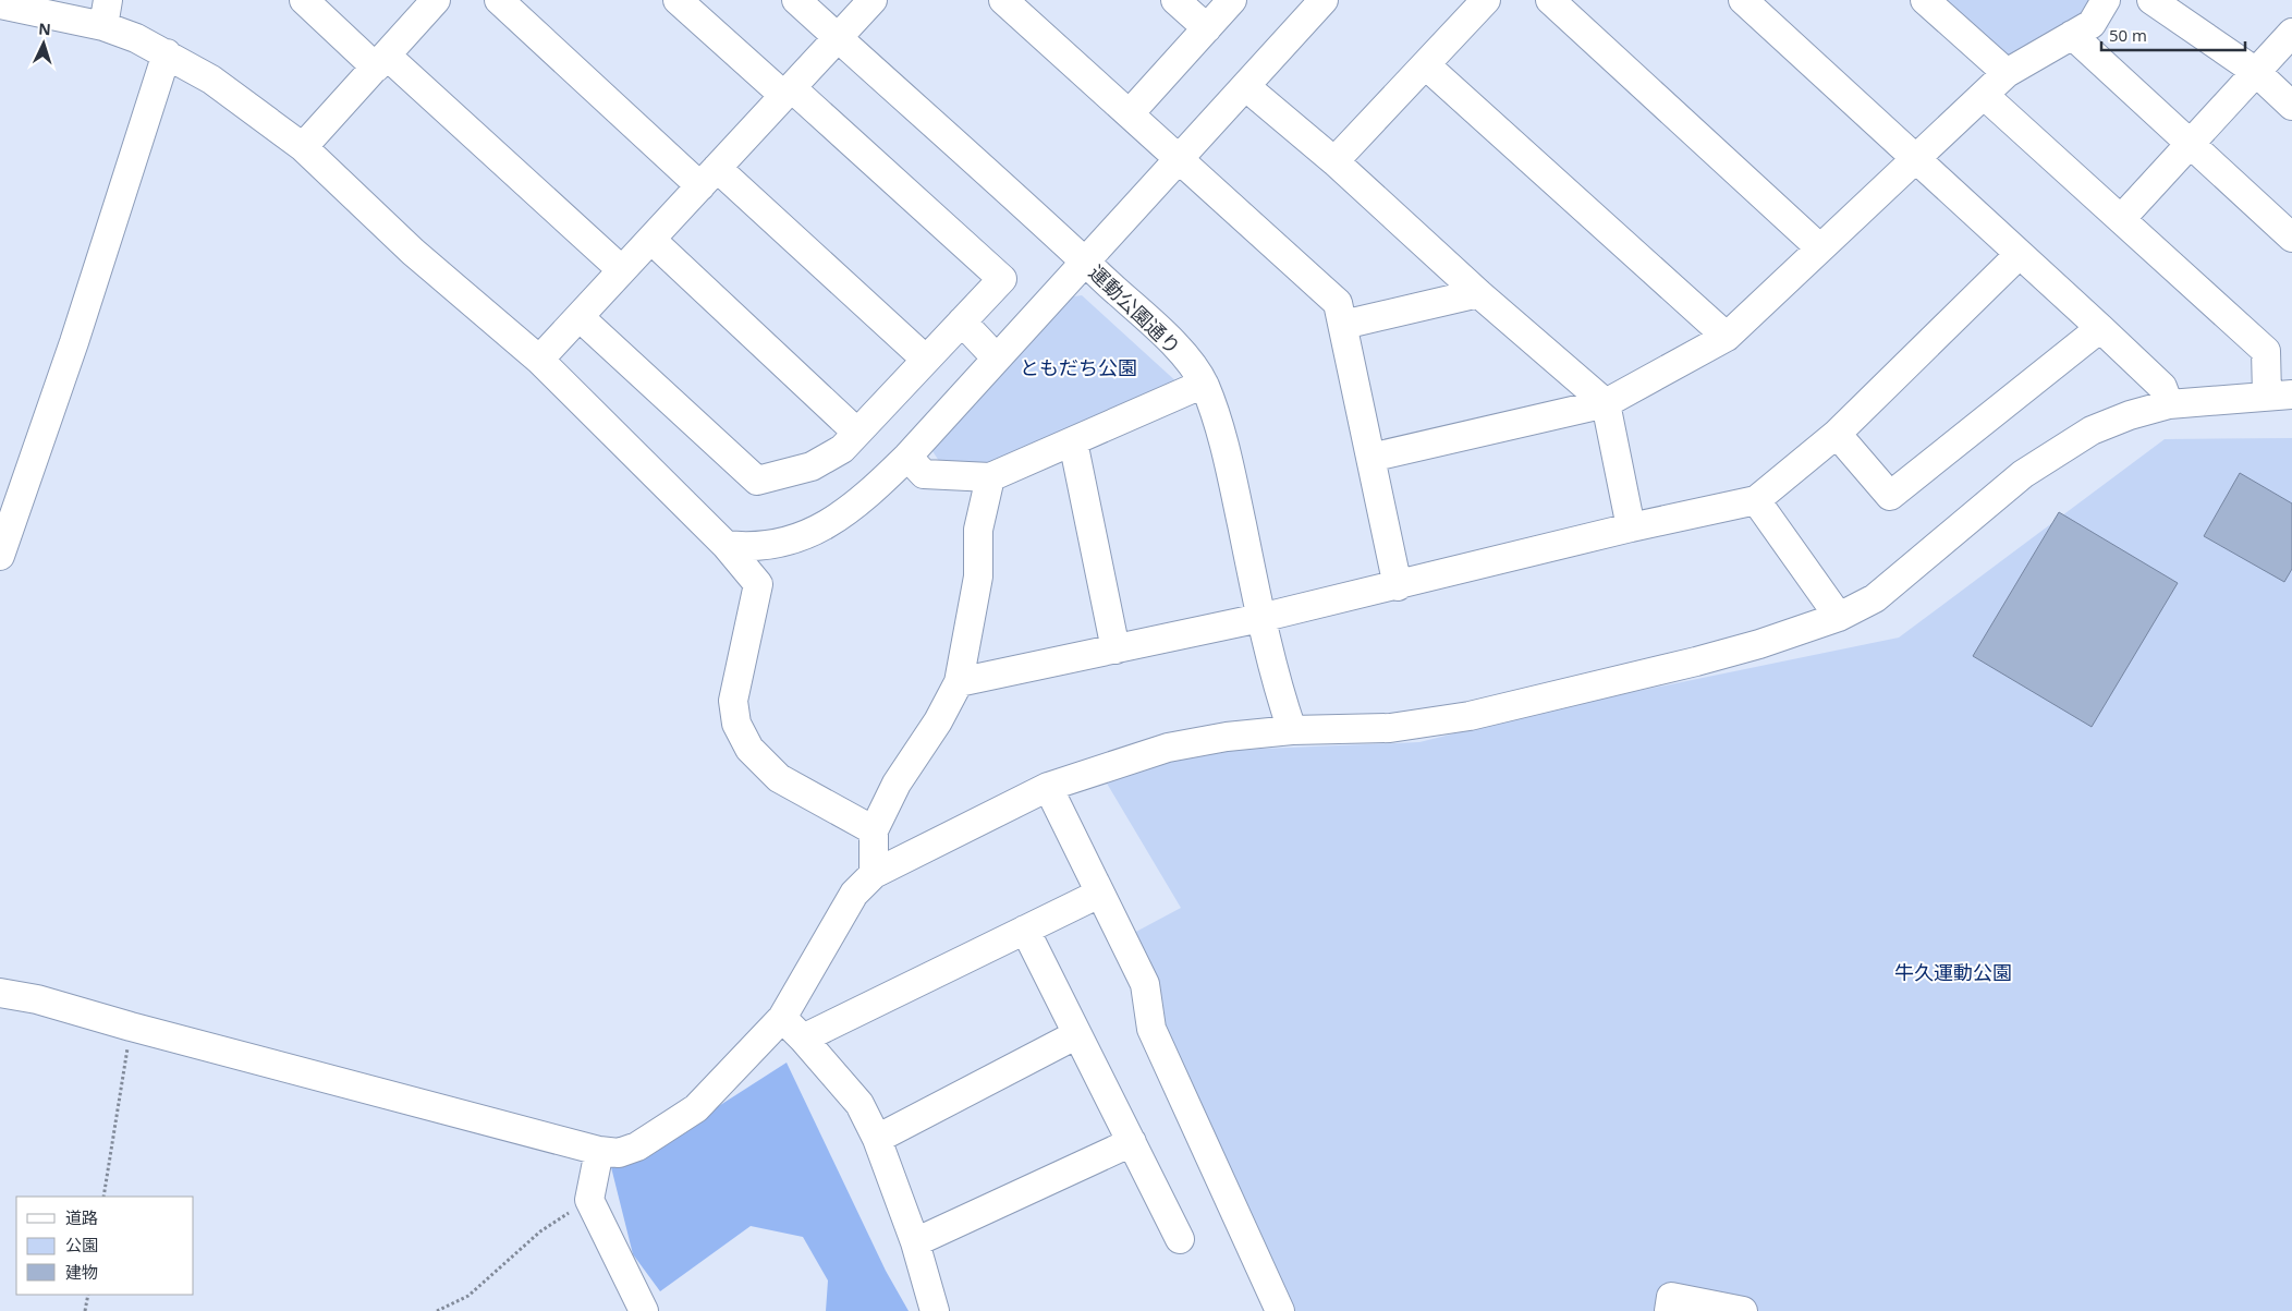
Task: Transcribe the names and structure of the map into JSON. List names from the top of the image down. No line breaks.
{"streets":{"street":["運動公園通り"]},"parks":["ともだち公園","牛久運動公園"],"legend":["道路","公園","建物"],"scale_bar":"50 m","north":"top"}
